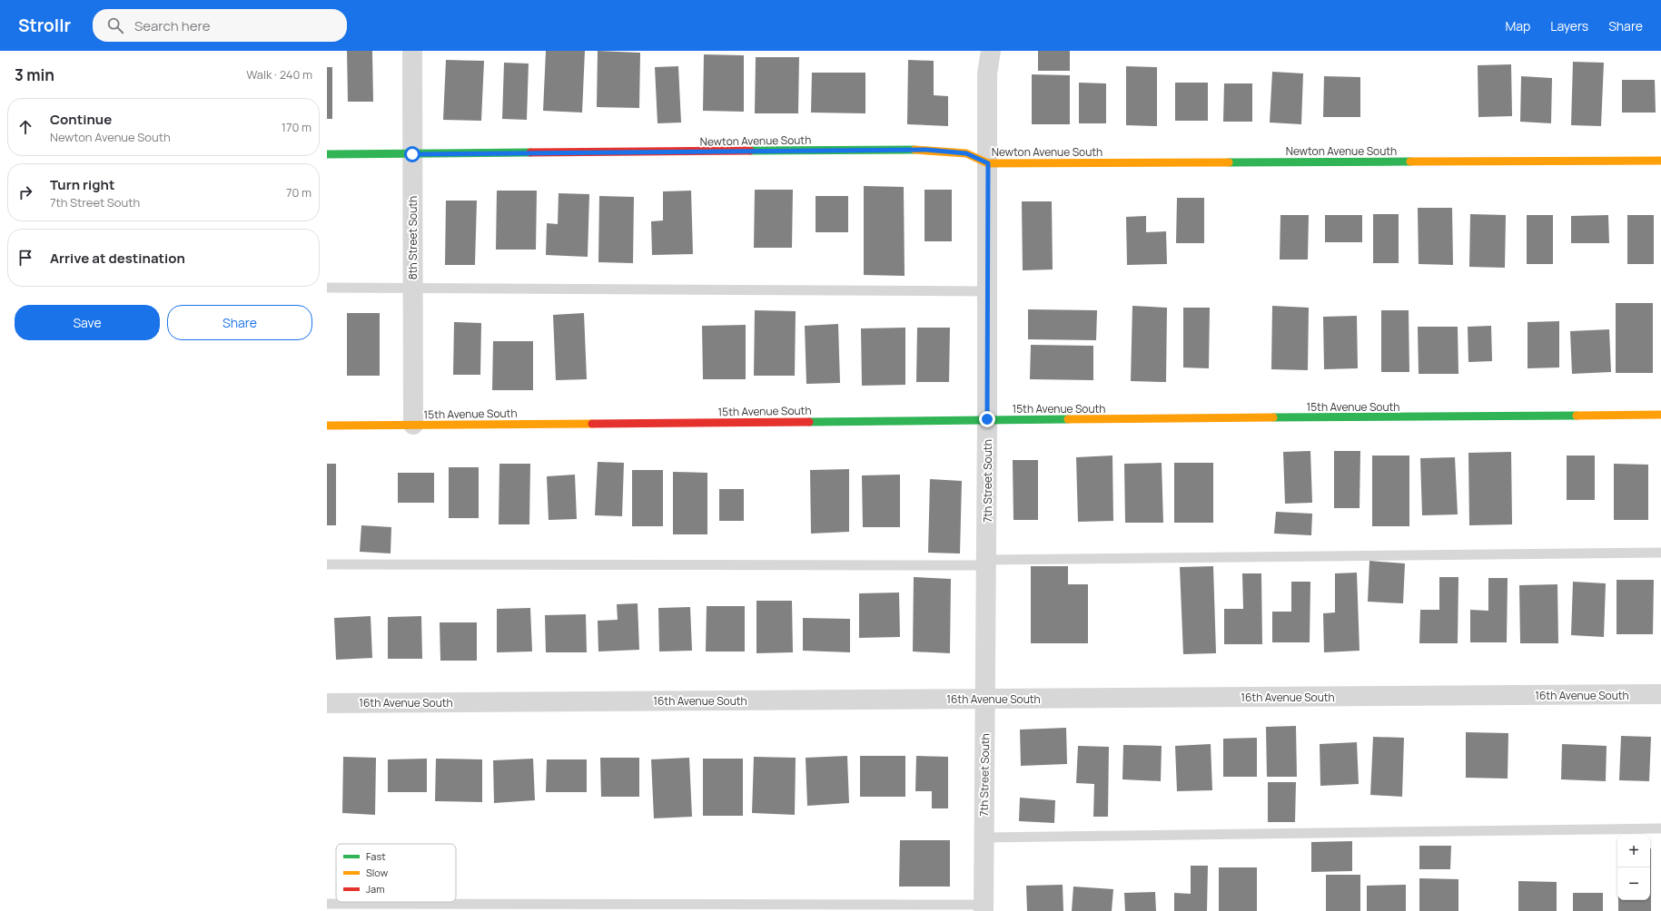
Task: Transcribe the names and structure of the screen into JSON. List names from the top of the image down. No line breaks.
{"streets":{"street":["Newton Avenue South","8th Street South","15th Avenue South","7th Street South","16th Avenue South"]},"crossings":[["Newton Avenue South","8th Street South"],["Newton Avenue South","7th Street South"],["8th Street South","15th Avenue South"],["15th Avenue South","7th Street South"],["7th Street South","16th Avenue South"]],"legend":["Fast","Slow","Jam"],"page":{"header":"Strollr","search":"Search here","nav":["Map","Layers","Share"],"heading":["3 min","Walk · 240 m"],"list":[["Continue","Newton Avenue South","170 m"],["Turn right","7th Street South","70 m"],"Arrive at destination"],"buttons":["Save","Share"],"map_buttons":["+","−"]}}
